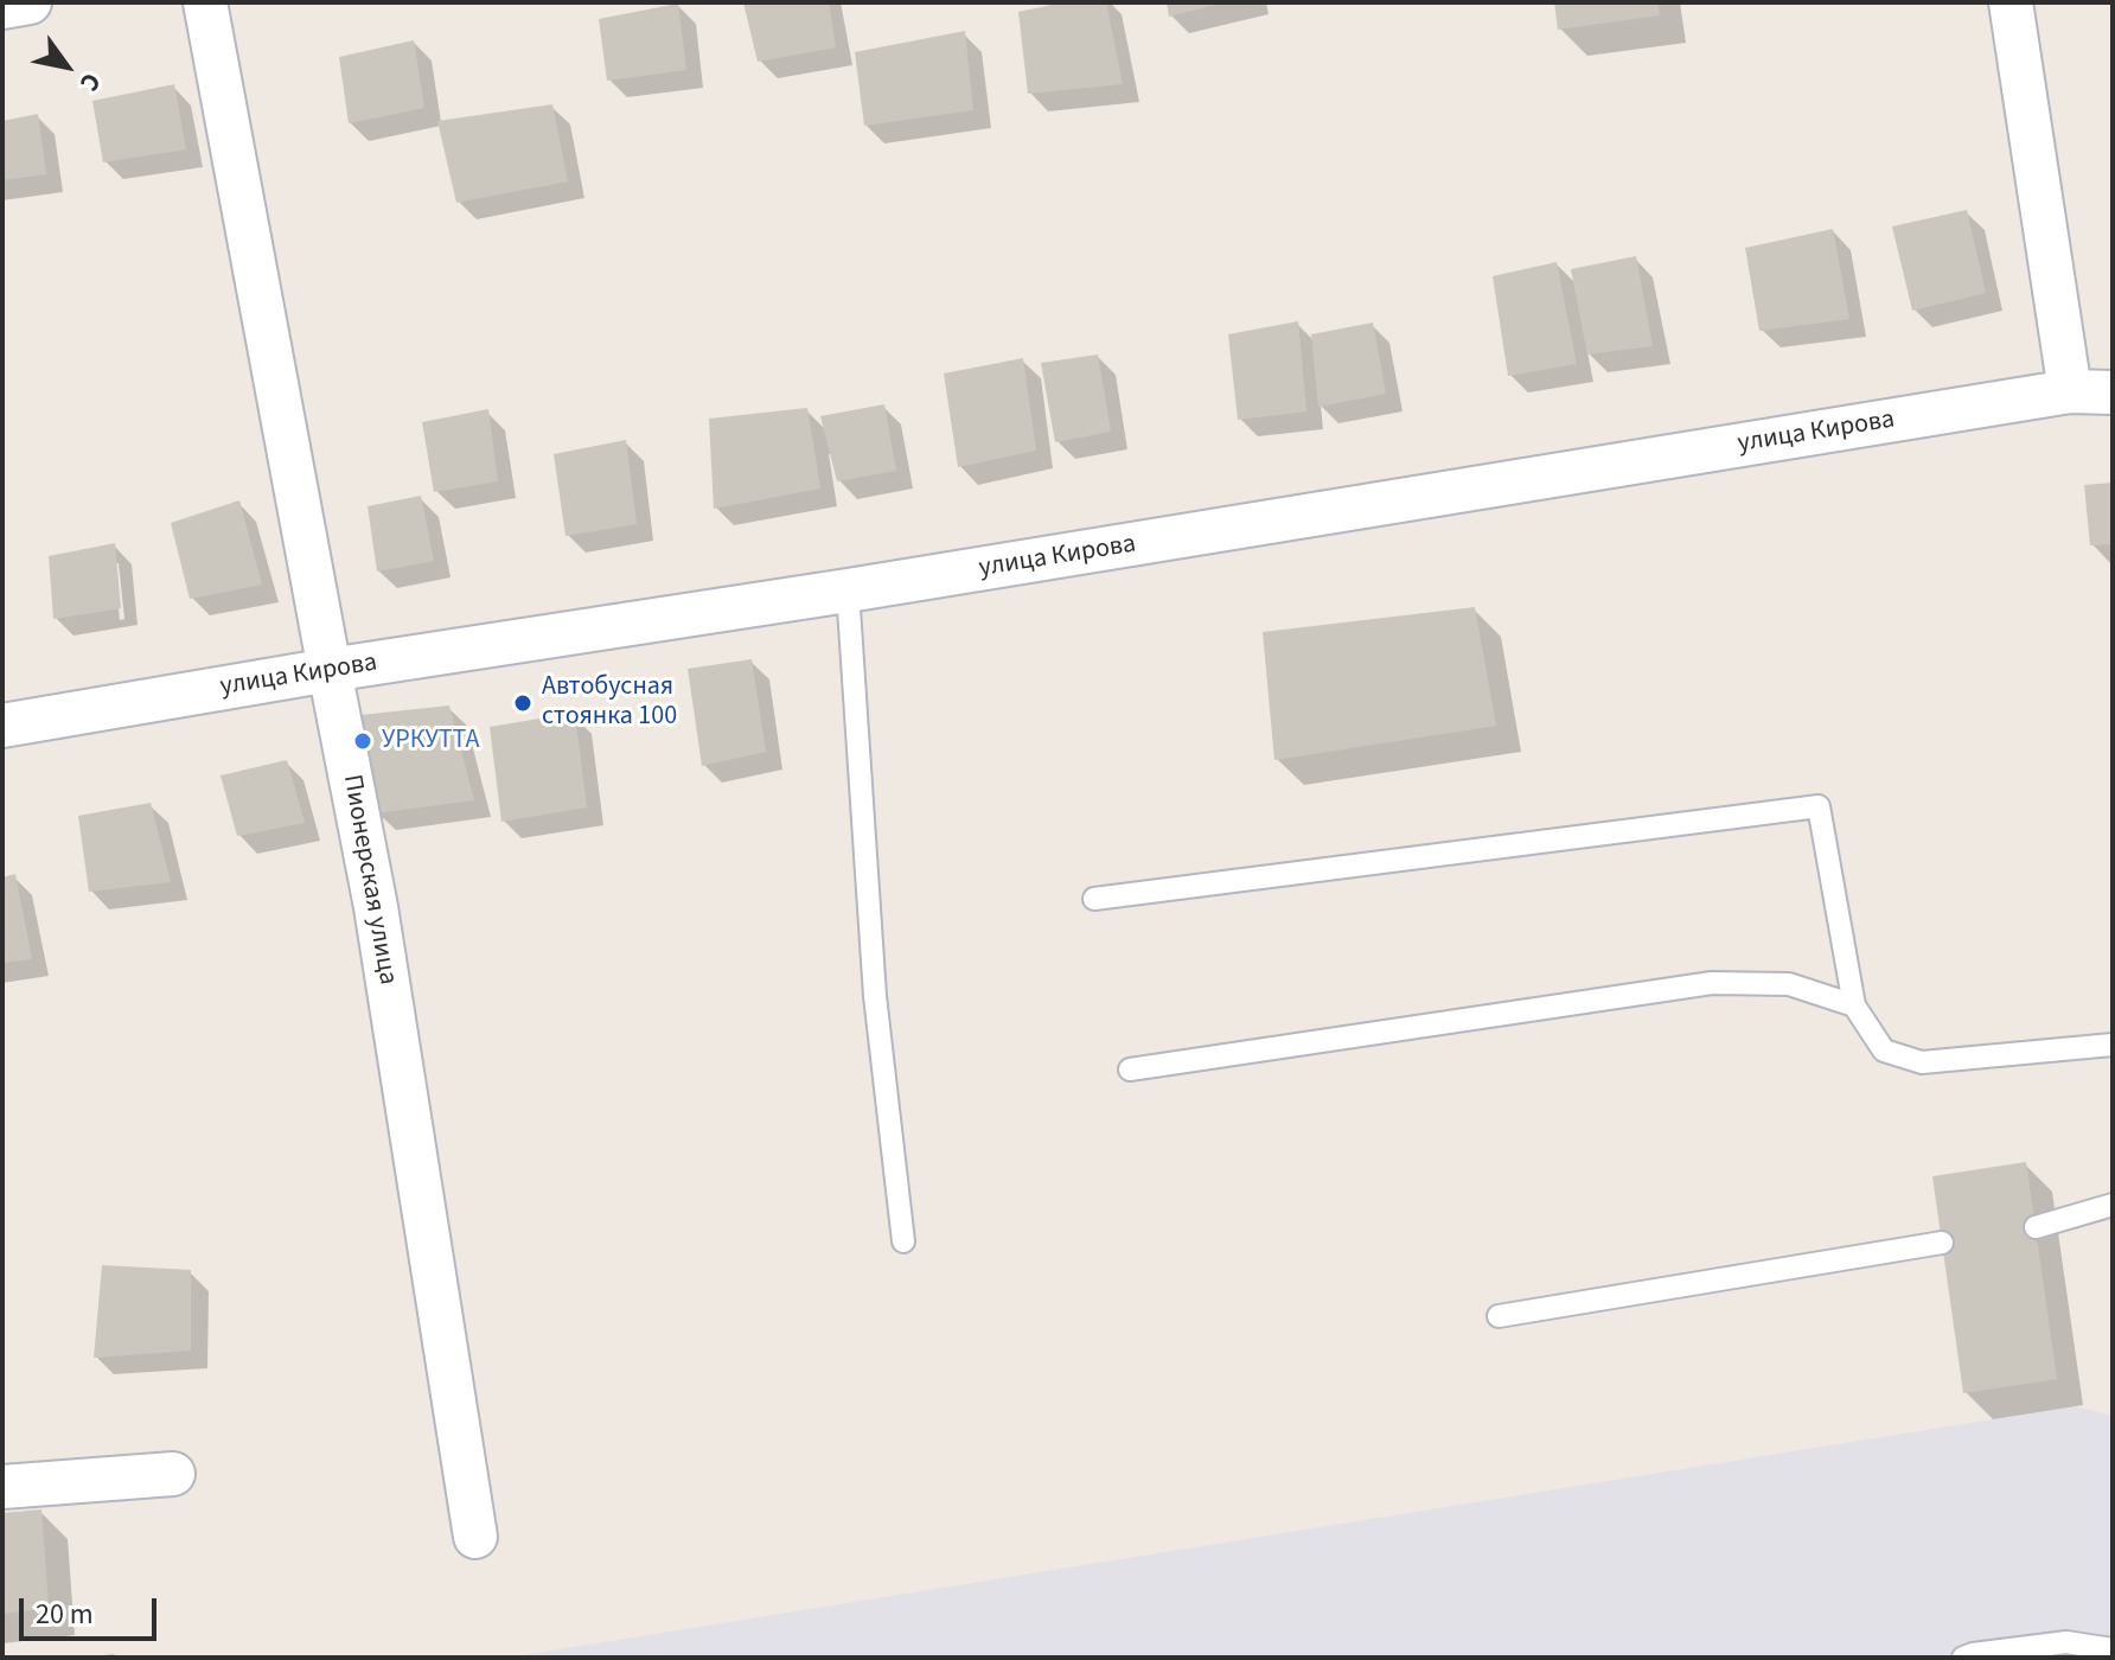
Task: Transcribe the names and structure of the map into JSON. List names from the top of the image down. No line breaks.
{"streets":{"street":["улица Кирова","Пионерская улица"]},"crossings":[["улица Кирова","Пионерская улица"]],"places":["Автобусная стоянка 100","УРКУТТА"],"scale_bar":"20 m","north":"bottom right"}
